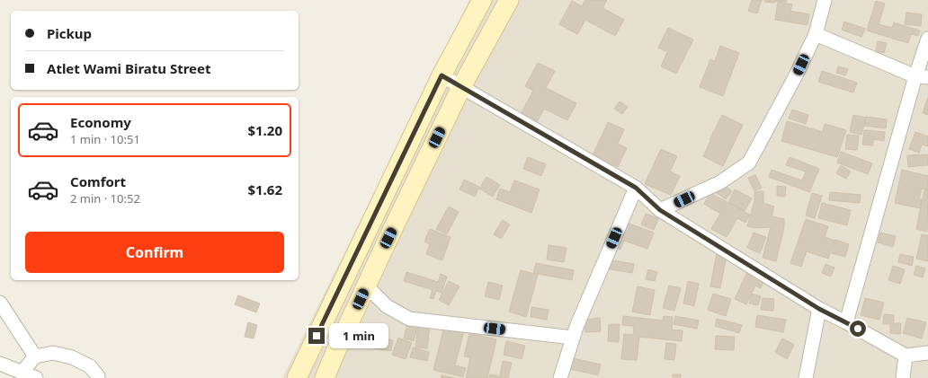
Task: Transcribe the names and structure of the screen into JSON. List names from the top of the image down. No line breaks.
{"page":{"banner":["Pickup","Atlet Wami Biratu Street"],"list":[{"name":"Economy","note":"1 min · 10:51","value":"$1.20"},{"name":"Comfort","note":"2 min · 10:52","value":"$1.62"}],"buttons":"Confirm","bubble":"1 min"}}
